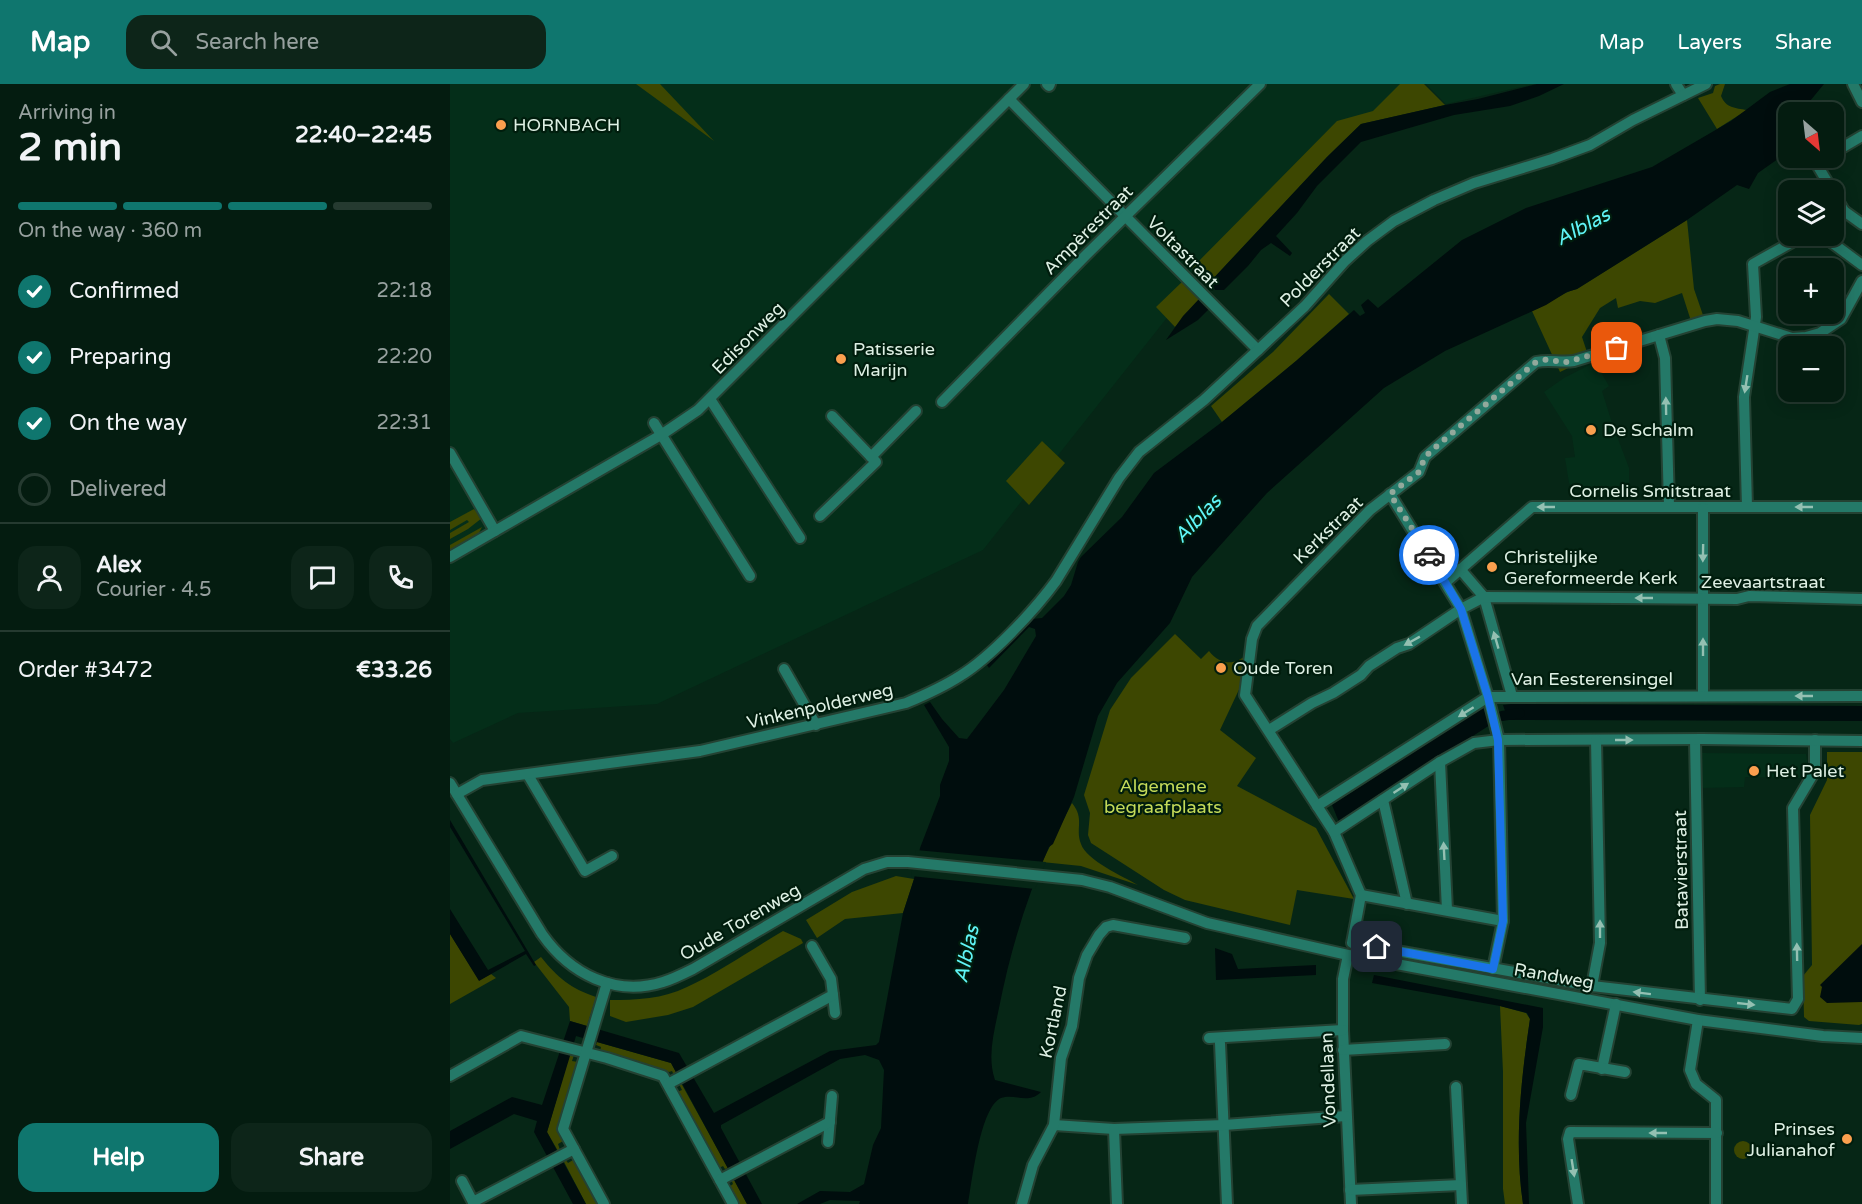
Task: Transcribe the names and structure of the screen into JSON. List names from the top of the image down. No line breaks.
{"streets":{"street":["Ampèrestraat","Voltastraat","Polderstraat","Edisonweg","Cornelis Smitstraat","Kerkstraat","Zeevaartstraat","Van Eesterensingel","Vinkenpolderweg","Batavierstraat","Oude Torenweg","Randweg","Kortland","Vondellaan"]},"crossings":[["Ampèrestraat","Voltastraat"],["Voltastraat","Polderstraat"],["Voltastraat","Edisonweg"],["Polderstraat","Vinkenpolderweg"],["Kerkstraat","Van Eesterensingel"],["Kerkstraat","Randweg"],["Vinkenpolderweg","Oude Torenweg"],["Batavierstraat","Randweg"],["Oude Torenweg","Randweg"],["Randweg","Vondellaan"]],"one_way":["Cornelis Smitstraat","Zeevaartstraat"],"water":["Alblas"],"parks":["Algemene begraafplaats"],"places":["HORNBACH","Patisserie Marijn","De Schalm","Christelijke Gereformeerde Kerk","Oude Toren","Het Palet","Prinses Julianahof"],"north":"bottom right","page":{"header":"Map","search":"Search here","nav":["Map","Layers","Share"],"heading":["2 min","Arriving in","22:40–22:45"],"panel":["Alex","Courier · 4.5","Order #3472","€33.26"],"map_buttons":["+","−"],"bar":"On the way · 360 m","list":[["Confirmed","22:18"],["Preparing","22:20"],["On the way","22:31"],"Delivered"],"buttons":["Help","Share"]}}
